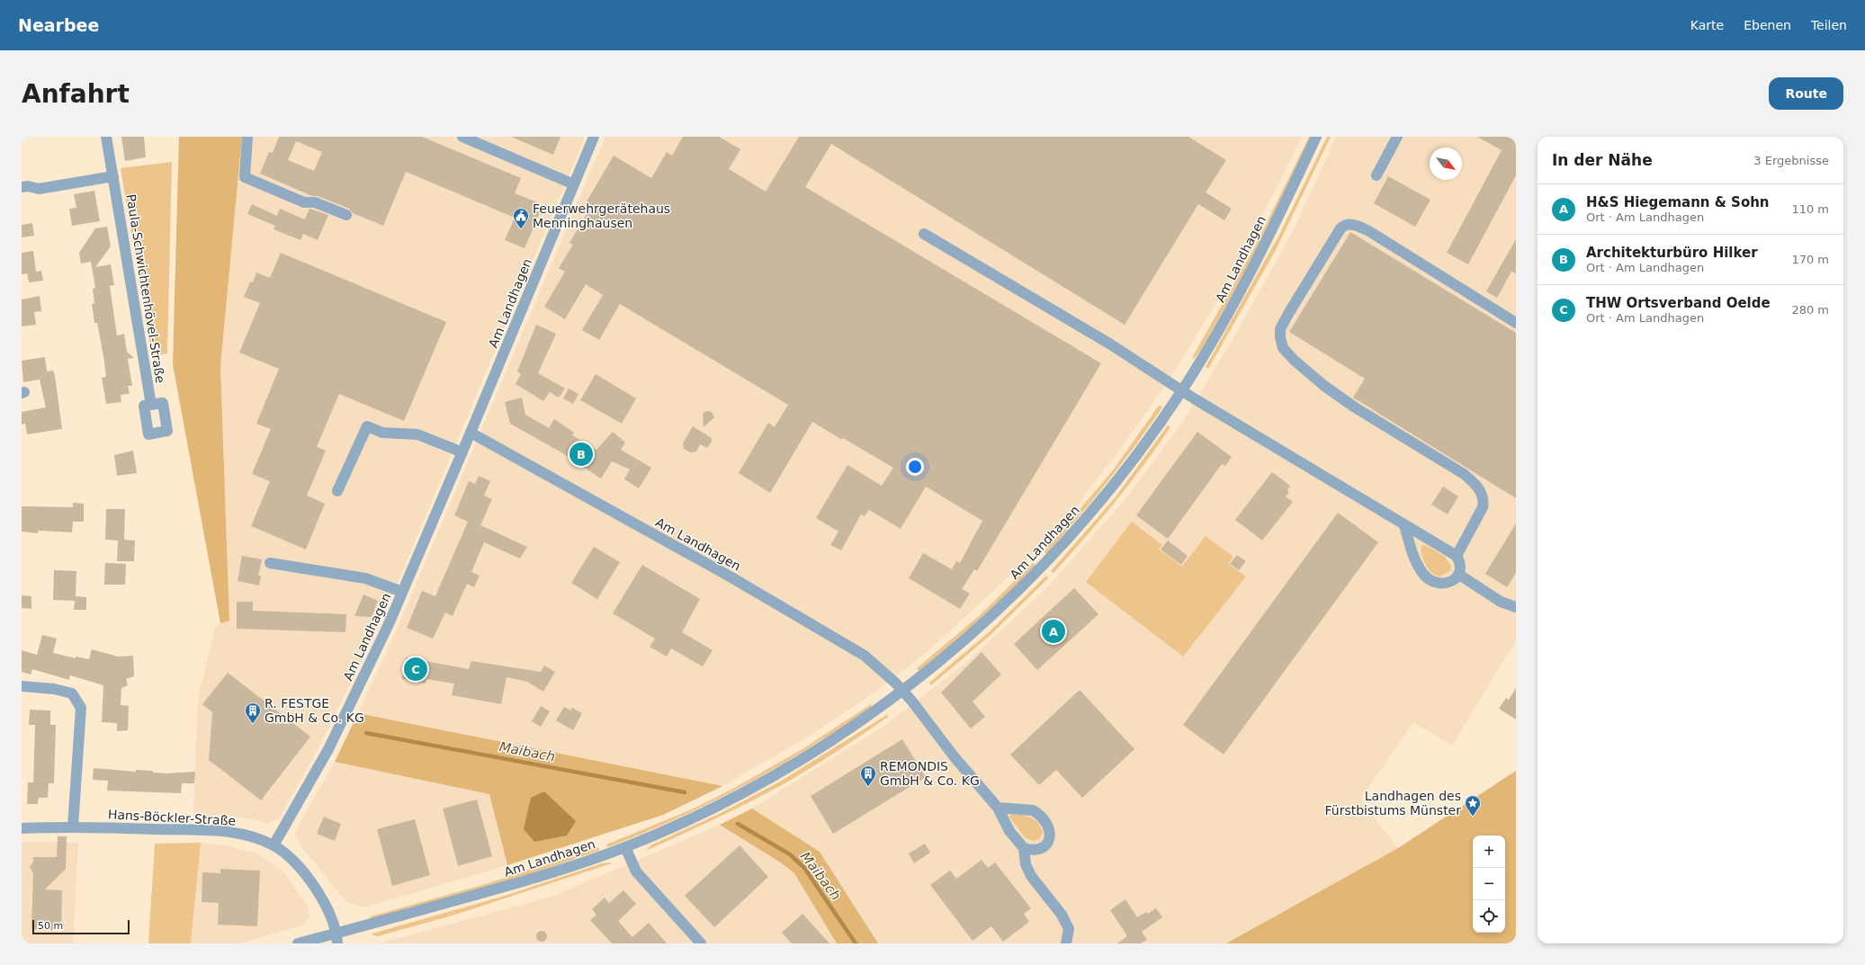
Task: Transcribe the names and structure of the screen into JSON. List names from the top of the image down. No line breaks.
{"streets":{"street":["Am Landhagen","Paula-Schwichtenhövel-Straße","Hans-Böckler-Straße"]},"crossings":[["Am Landhagen","Hans-Böckler-Straße"]],"water":["Maibach"],"places":{"public building":["Feuerwehrgerätehaus Menninghausen"],"building":["R. FESTGE GmbH & Co. KG","REMONDIS GmbH & Co. KG"],"place":["Landhagen des Fürstbistums Münster"]},"scale_bar":"50 m","north":"bottom right","page":{"header":"Nearbee","nav":["Karte","Ebenen","Teilen"],"buttons":"Route","title":"Anfahrt","heading":["In der Nähe","3 Ergebnisse"],"list":[{"mark":"A","name":"H&S Hiegemann & Sohn","note":"Ort · Am Landhagen","value":"110 m"},{"mark":"B","name":"Architekturbüro Hilker","note":"Ort · Am Landhagen","value":"170 m"},{"mark":"C","name":"THW Ortsverband Oelde","note":"Ort · Am Landhagen","value":"280 m"}],"pins":["B","A","C"],"map_buttons":["+","−"],"scale":"50 m"}}
